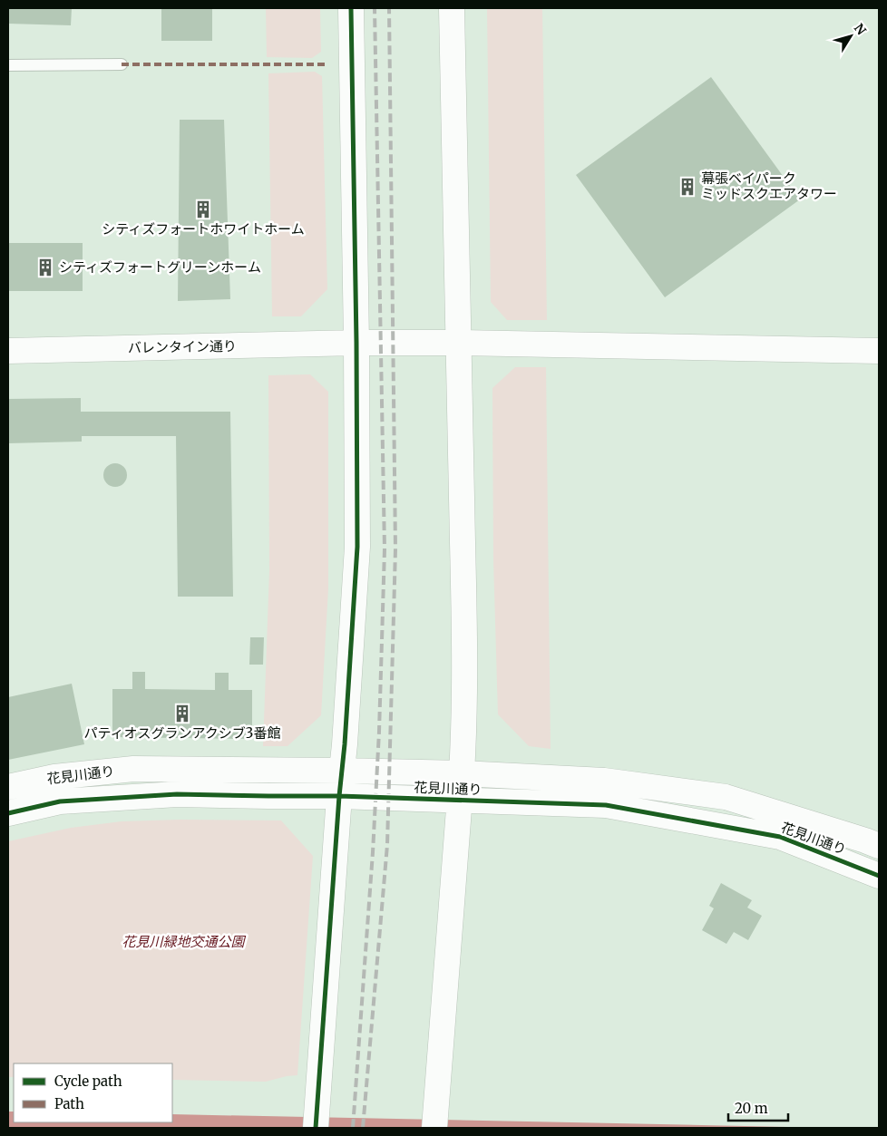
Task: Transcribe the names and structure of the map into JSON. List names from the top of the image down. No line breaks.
{"streets":{"street":["バレンタイン通り","花見川通り"]},"parks":["花見川緑地交通公園"],"places":{"building":["幕張ベイパーク ミッドスクエアタワー","シティズフォートホワイトホーム","シティズフォートグリーンホーム","パティオスグランアクシブ3番館"]},"legend":["Cycle path","Path"],"scale_bar":"20 m","north":"top right"}
